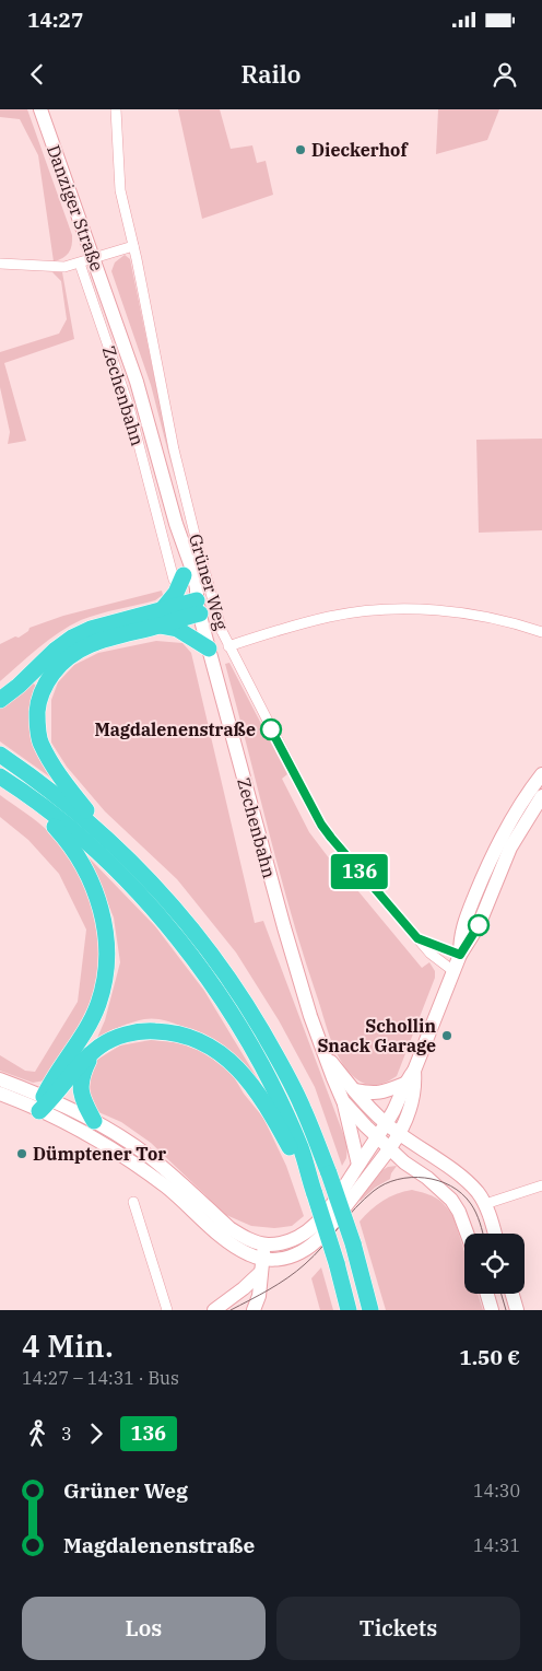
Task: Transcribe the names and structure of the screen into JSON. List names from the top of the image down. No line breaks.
{"streets":{"main road":["Danziger Straße","Zechenbahn"],"street":["Grüner Weg"]},"crossings":[["Danziger Straße","Zechenbahn"]],"places":["Dieckerhof","Magdalenenstraße","Schollin Snack Garage","Dümptener Tor"],"lines":["bus line 136"],"page":{"status":"14:27","header":"Railo","on_map":"136","heading":["4 Min.","14:27 – 14:31 · Bus","1.50 €"],"legs":["3","136"],"list":[{"name":"Grüner Weg","value":"14:30"},{"name":"Magdalenenstraße","value":"14:31"}],"buttons":["Los","Tickets"]}}
